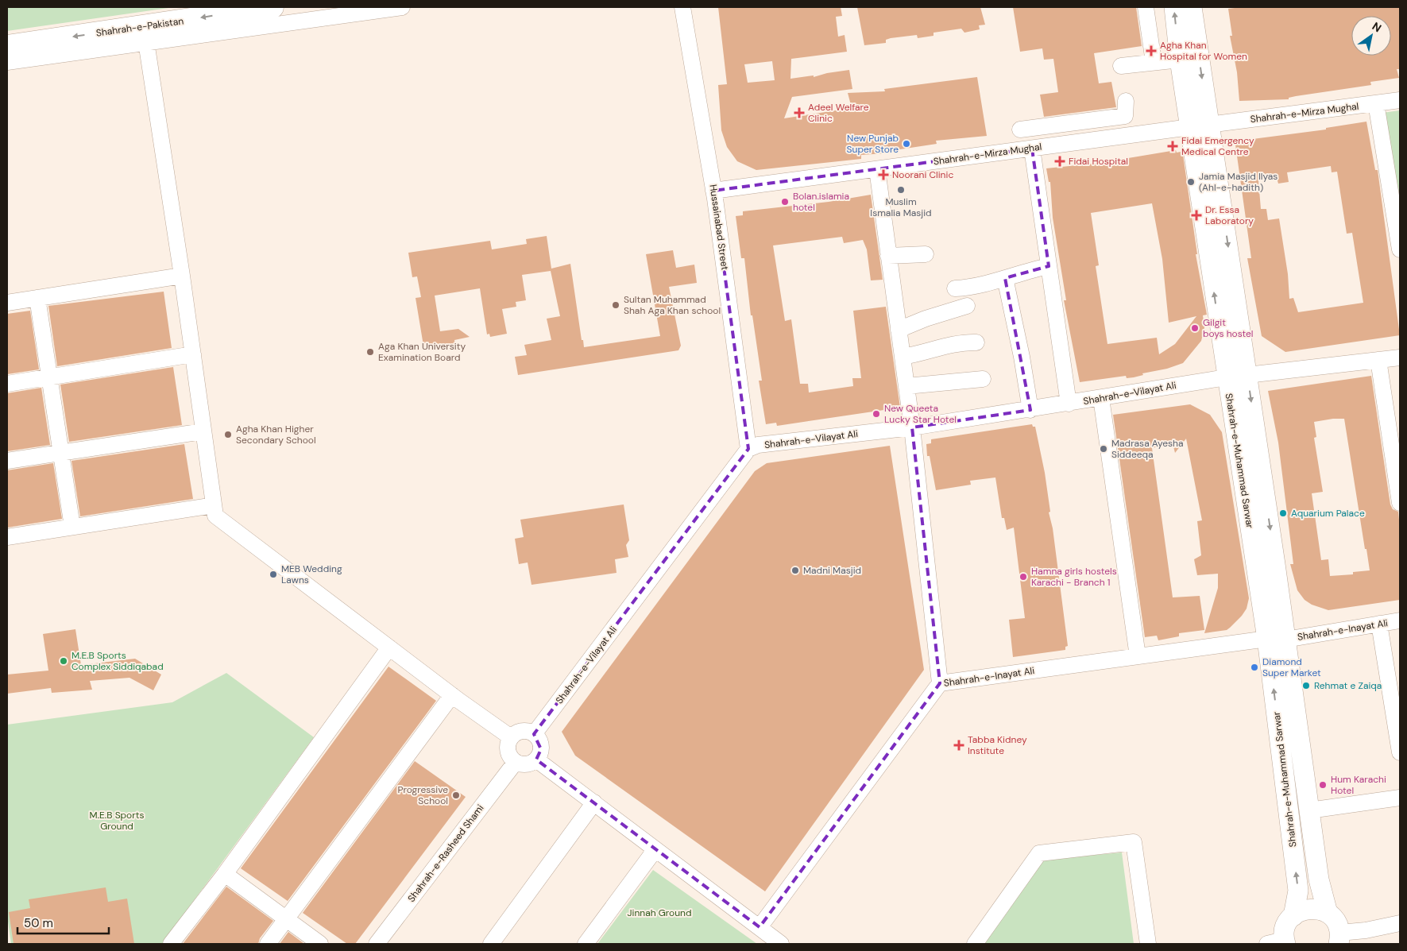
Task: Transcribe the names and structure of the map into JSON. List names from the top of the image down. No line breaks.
{"streets":{"highway":["Shahrah-e-Pakistan"],"main road":["Shahrah-e-Muhammad Sarwar"],"street":["Shahrah-e-Mirza Mughal","Hussainabad Street","Shahrah-e-Vilayat Ali","Shahrah-e-Inayat Ali","Shahrah-e-Rasheed Shami"]},"crossings":[["Shahrah-e-Mirza Mughal","Hussainabad Street"],["Shahrah-e-Mirza Mughal","Shahrah-e-Muhammad Sarwar"],["Hussainabad Street","Shahrah-e-Vilayat Ali"],["Shahrah-e-Vilayat Ali","Shahrah-e-Muhammad Sarwar"],["Shahrah-e-Vilayat Ali","Shahrah-e-Rasheed Shami"],["Shahrah-e-Muhammad Sarwar","Shahrah-e-Inayat Ali"]],"one_way":["Shahrah-e-Pakistan"],"parks":["M.E.B Sports Ground","Jinnah Ground"],"places":{"health":["Agha Khan Hospital for Women","Adeel Welfare Clinic","Fidai Emergency Medical Centre","Fidai Hospital","Noorani Clinic","Dr. Essa Laboratory","Tabba Kidney Institute"],"other":["New Punjab Super Store","Jamia Masjid Ilyas (Ahl-e-hadith)","Muslim Ismalia Masjid","Bolan.islamia hotel","Sultan Muhammad Shah Aga Khan school","Gilgit boys hostel","Aga Khan University Examination Board","New Queeta Lucky Star Hotel","Agha Khan Higher Secondary School","Madrasa Ayesha Siddeeqa","Aquarium Palace","Madni Masjid","MEB Wedding Lawns","Hamna girls hostels Karachi - Branch 1","M.E.B Sports Complex Siddiqabad","Diamond Super Market","Rehmat e Zaiqa","Hum Karachi Hotel","Progressive School"]},"scale_bar":"50 m","north":"top right"}
